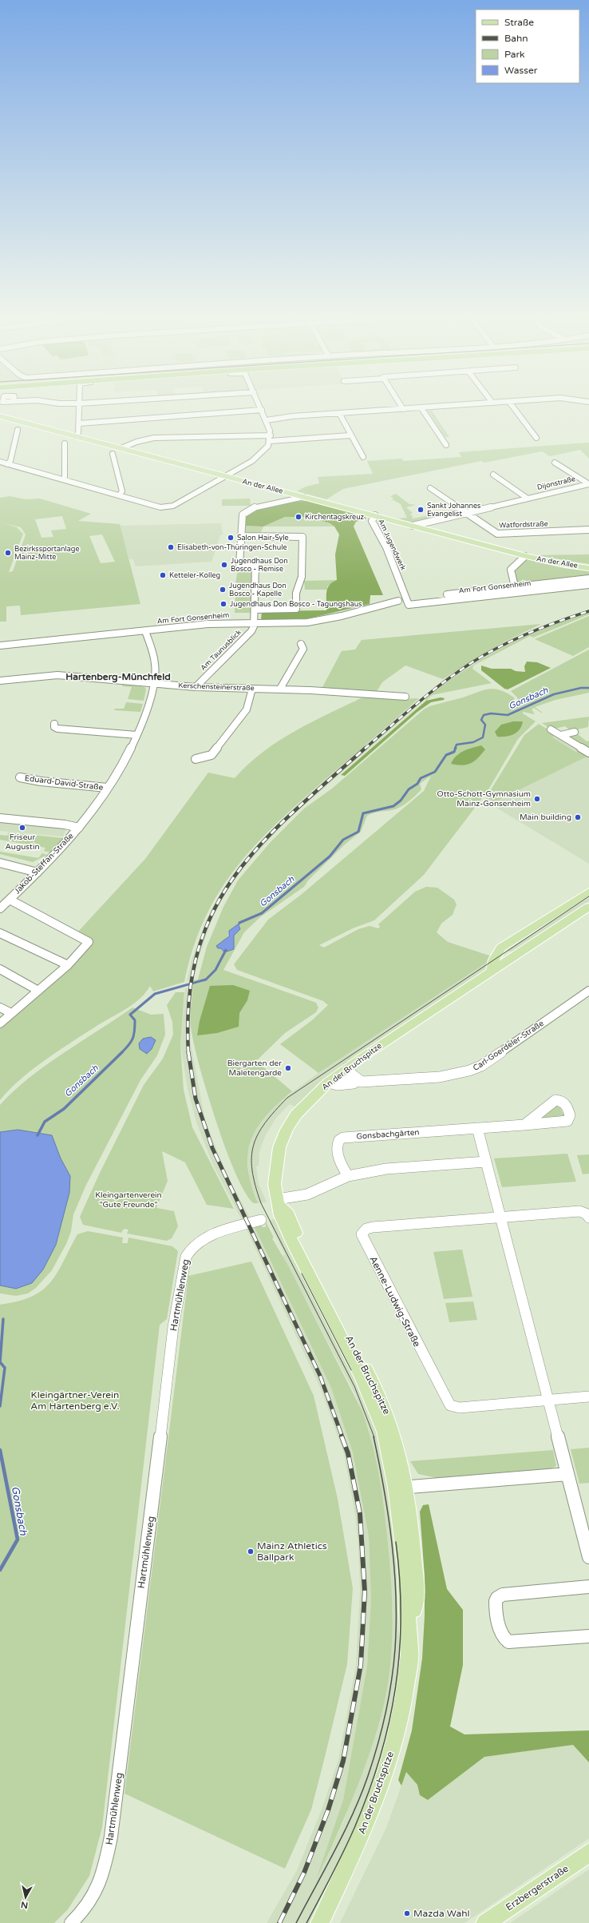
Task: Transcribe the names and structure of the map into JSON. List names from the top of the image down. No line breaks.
{"streets":{"main road":["An der Allee","An der Bruchspitze","Erzbergerstraße"],"street":["Dijonstraße","Watfordstraße","Am Jugendwerk","Am Fort Gonsenheim","Am Taunusblick","Kerschensteinerstraße","Eduard-David-Straße","Jakob-Steffan-Straße","Carl-Goerdeler-Straße","Gonsbachgärten","Hartmühlenweg","Aenne-Ludwig-Straße"]},"crossings":[["Dijonstraße","An der Allee"],["Dijonstraße","Watfordstraße"],["An der Allee","Am Jugendwerk"],["An der Allee","Am Fort Gonsenheim"],["Am Jugendwerk","Am Fort Gonsenheim"],["Am Fort Gonsenheim","Am Taunusblick"],["Am Fort Gonsenheim","Jakob-Steffan-Straße"],["Am Taunusblick","Kerschensteinerstraße"],["Kerschensteinerstraße","Jakob-Steffan-Straße"],["Eduard-David-Straße","Jakob-Steffan-Straße"],["Carl-Goerdeler-Straße","An der Bruchspitze"]],"districts":["Hartenberg-Münchfeld"],"water":["Gonsbach"],"parks":["Kleingartenverein \"Gute Freunde\"","Kleingärtner-Verein Am Hartenberg e.V."],"places":["Sankt Johannes Evangelist","Kirchentagskreuz","Salon Hair-Syle","Elisabeth-von-Thüringen-Schule","Bezirkssportanlage Mainz-Mitte","Jugendhaus Don Bosco - Remise","Ketteler-Kolleg","Jugendhaus Don Bosco - Kapelle","Jugendhaus Don Bosco - Tagungshaus","Otto-Schott-Gymnasium Mainz-Gonsenheim","Main building","Friseur Augustin","Biergarten der Maletengarde","Mainz Athletics Ballpark","Mazda Wahl"],"legend":["Straße","Bahn","Park","Wasser"],"north":"bottom"}
